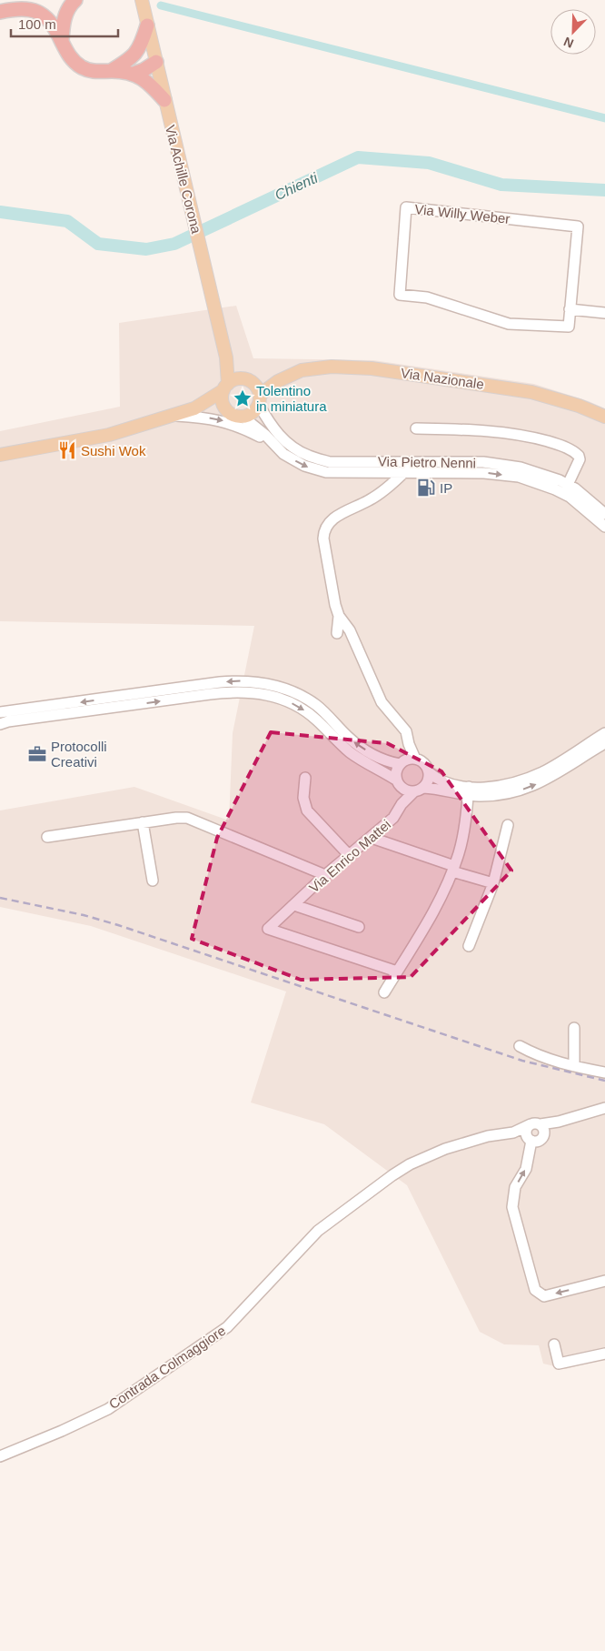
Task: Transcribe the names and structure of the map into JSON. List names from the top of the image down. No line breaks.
{"streets":{"main road":["Via Achille Corona","Via Nazionale"],"street":["Via Willy Weber","Via Pietro Nenni","Via Enrico Mattei","Contrada Colmaggiore"]},"crossings":[["Via Achille Corona","Via Nazionale"],["Via Achille Corona","Via Pietro Nenni"],["Via Nazionale","Via Pietro Nenni"]],"water":["Chienti"],"places":{"place":["Tolentino in miniatura"],"restaurant":["Sushi Wok"],"fuel station":["IP"],"office":["Protocolli Creativi"]},"scale_bar":"100 m","north":"bottom left"}
